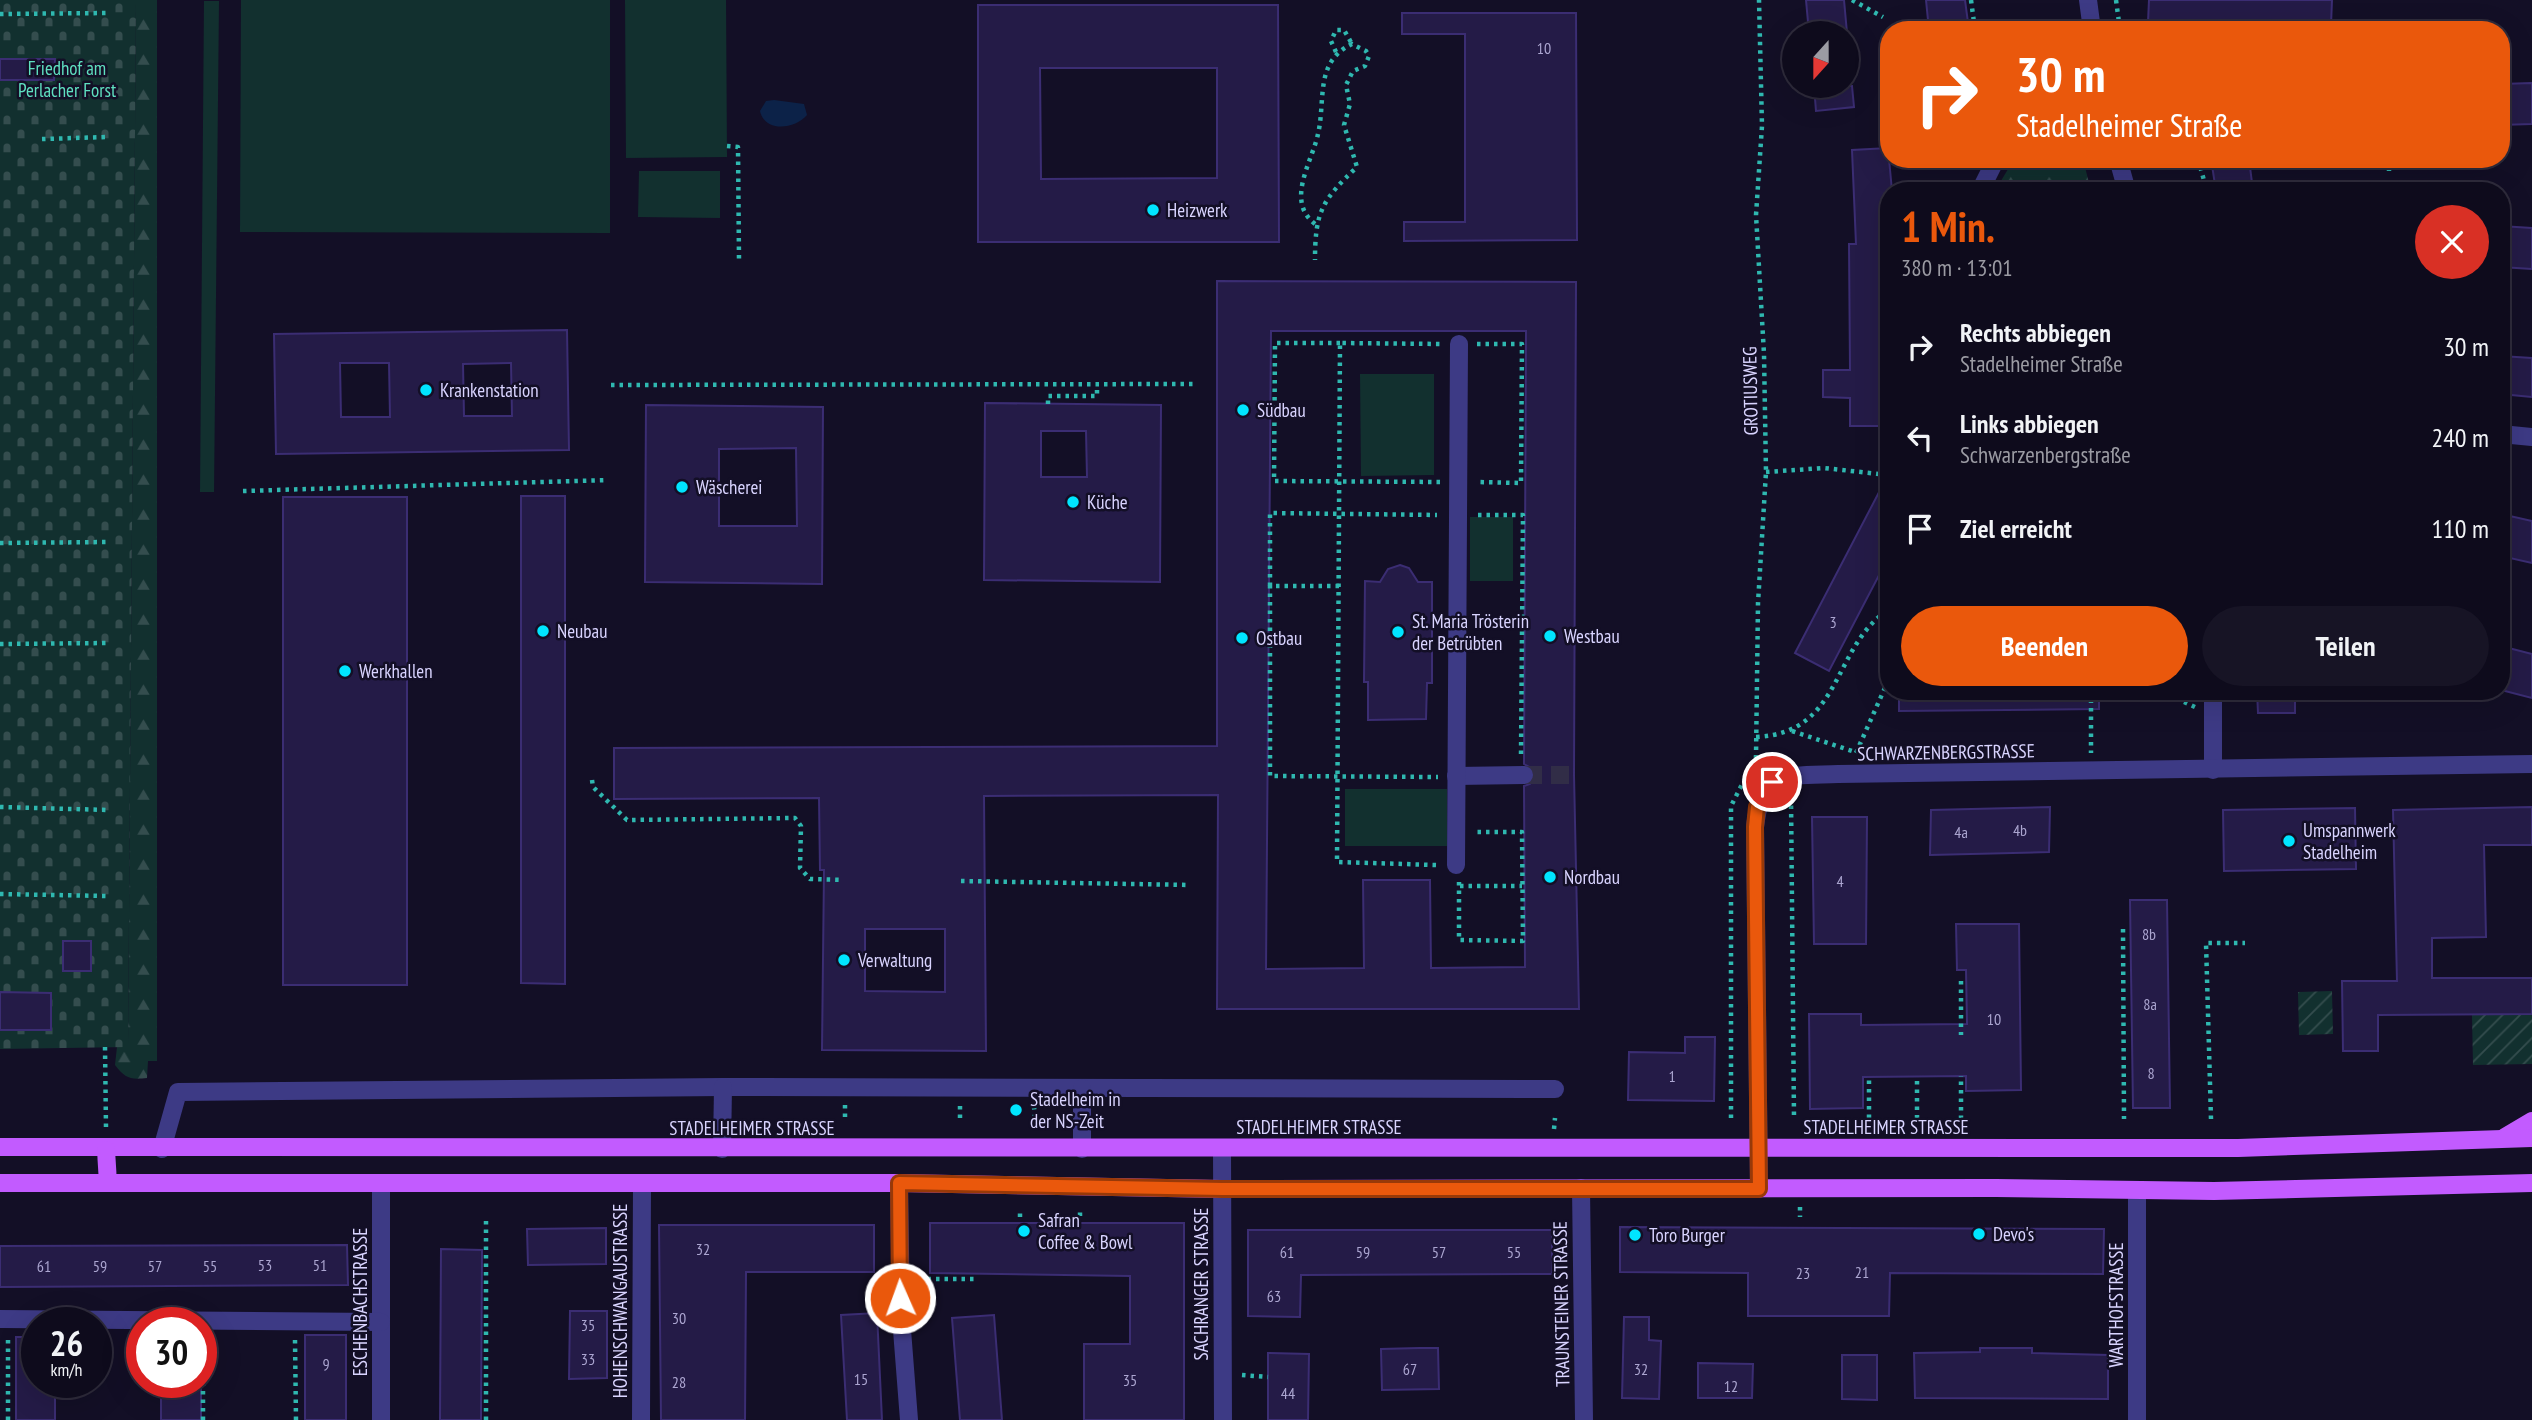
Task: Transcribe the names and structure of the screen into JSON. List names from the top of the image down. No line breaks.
{"streets":{"main road":["STADELHEIMER STRASSE"],"street":["SCHWARZENBERGSTRASSE","SACHRANGER STRASSE","HOHENSCHWANGAUSTRASSE","ESCHENBACHSTRASSE","TRAUNSTEINER STRASSE","WARTHOFSTRASSE"],"path":["GROTIUSWEG"]},"crossings":[["STADELHEIMER STRASSE","SACHRANGER STRASSE"]],"parks":["Friedhof am Perlacher Forst"],"places":["Heizwerk","Krankenstation","Südbau","Wäscherei","Küche","Neubau","St. Maria Trösterin der Betrübten","Westbau","Ostbau","Werkhallen","Umspannwerk Stadelheim","Nordbau","Verwaltung","Stadelheim in der NS-Zeit","Safran Coffee & Bowl","Devo's","Toro Burger"],"house_numbers":["10","3","4b","4a","4","8b","8a","10","8","1","32","61","59","57","55","53","51","61","59","57","55","21","23","63","30","35","33","9","67","32","15","35","28","12","44"],"north":"bottom","page":{"turn":["30 m","Stadelheimer Straße"],"heading":["1 Min.","380 m · 13:01"],"list":[{"name":"Rechts abbiegen","note":"Stadelheimer Straße","value":"30 m"},{"name":"Links abbiegen","note":"Schwarzenbergstraße","value":"240 m"},{"name":"Ziel erreicht","value":"110 m"}],"buttons":["Beenden","Teilen"],"speed":"26 km/h","limit":"30"}}
